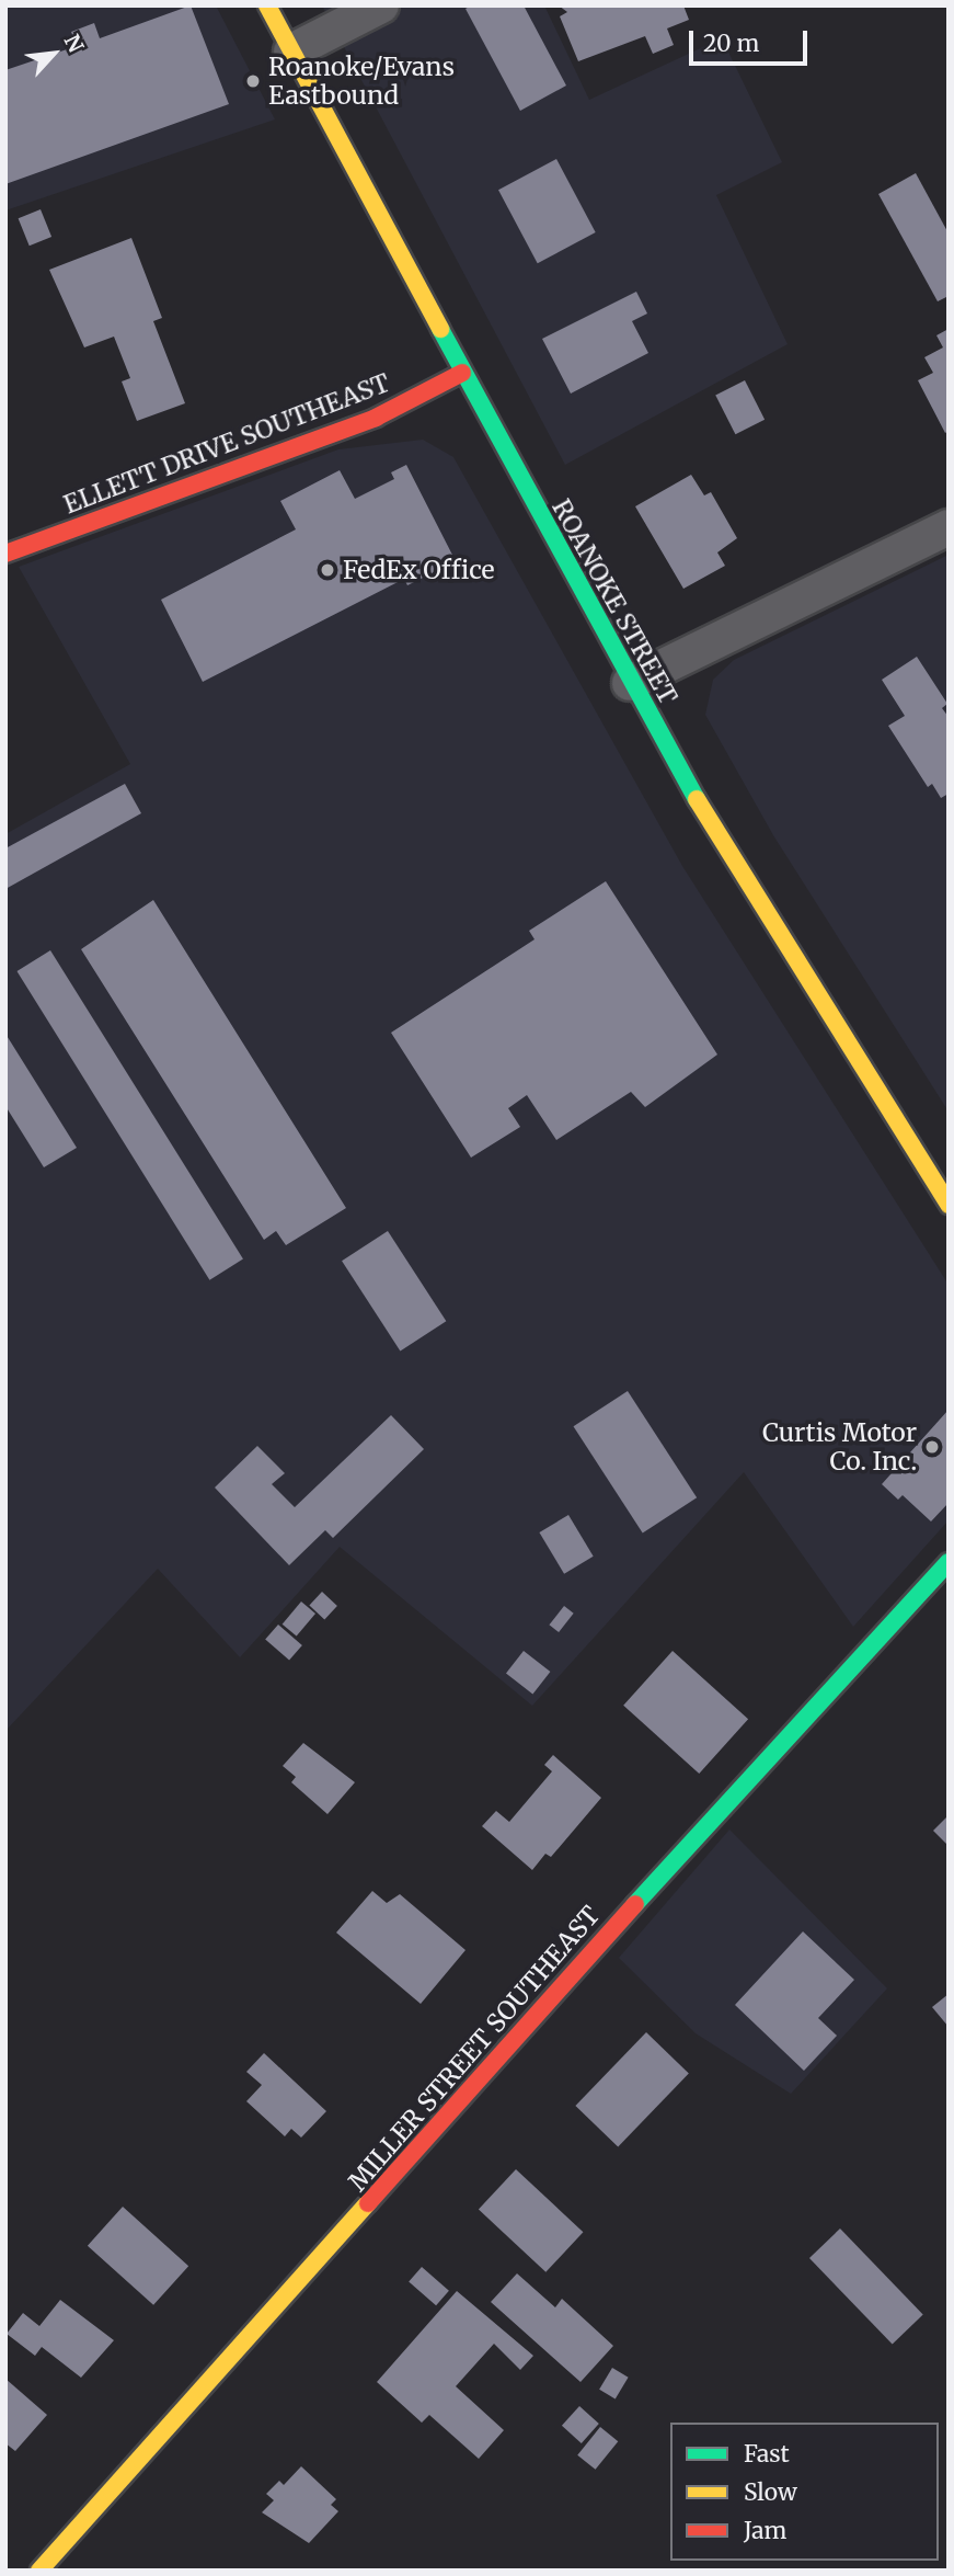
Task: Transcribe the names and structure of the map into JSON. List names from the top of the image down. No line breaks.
{"streets":{"street":["ELLETT DRIVE SOUTHEAST","ROANOKE STREET","MILLER STREET SOUTHEAST"]},"crossings":[["ELLETT DRIVE SOUTHEAST","ROANOKE STREET"]],"places":["Roanoke/Evans Eastbound","FedEx Office","Curtis Motor Co. Inc."],"legend":["Fast","Slow","Jam"],"scale_bar":"20 m","north":"top right"}
